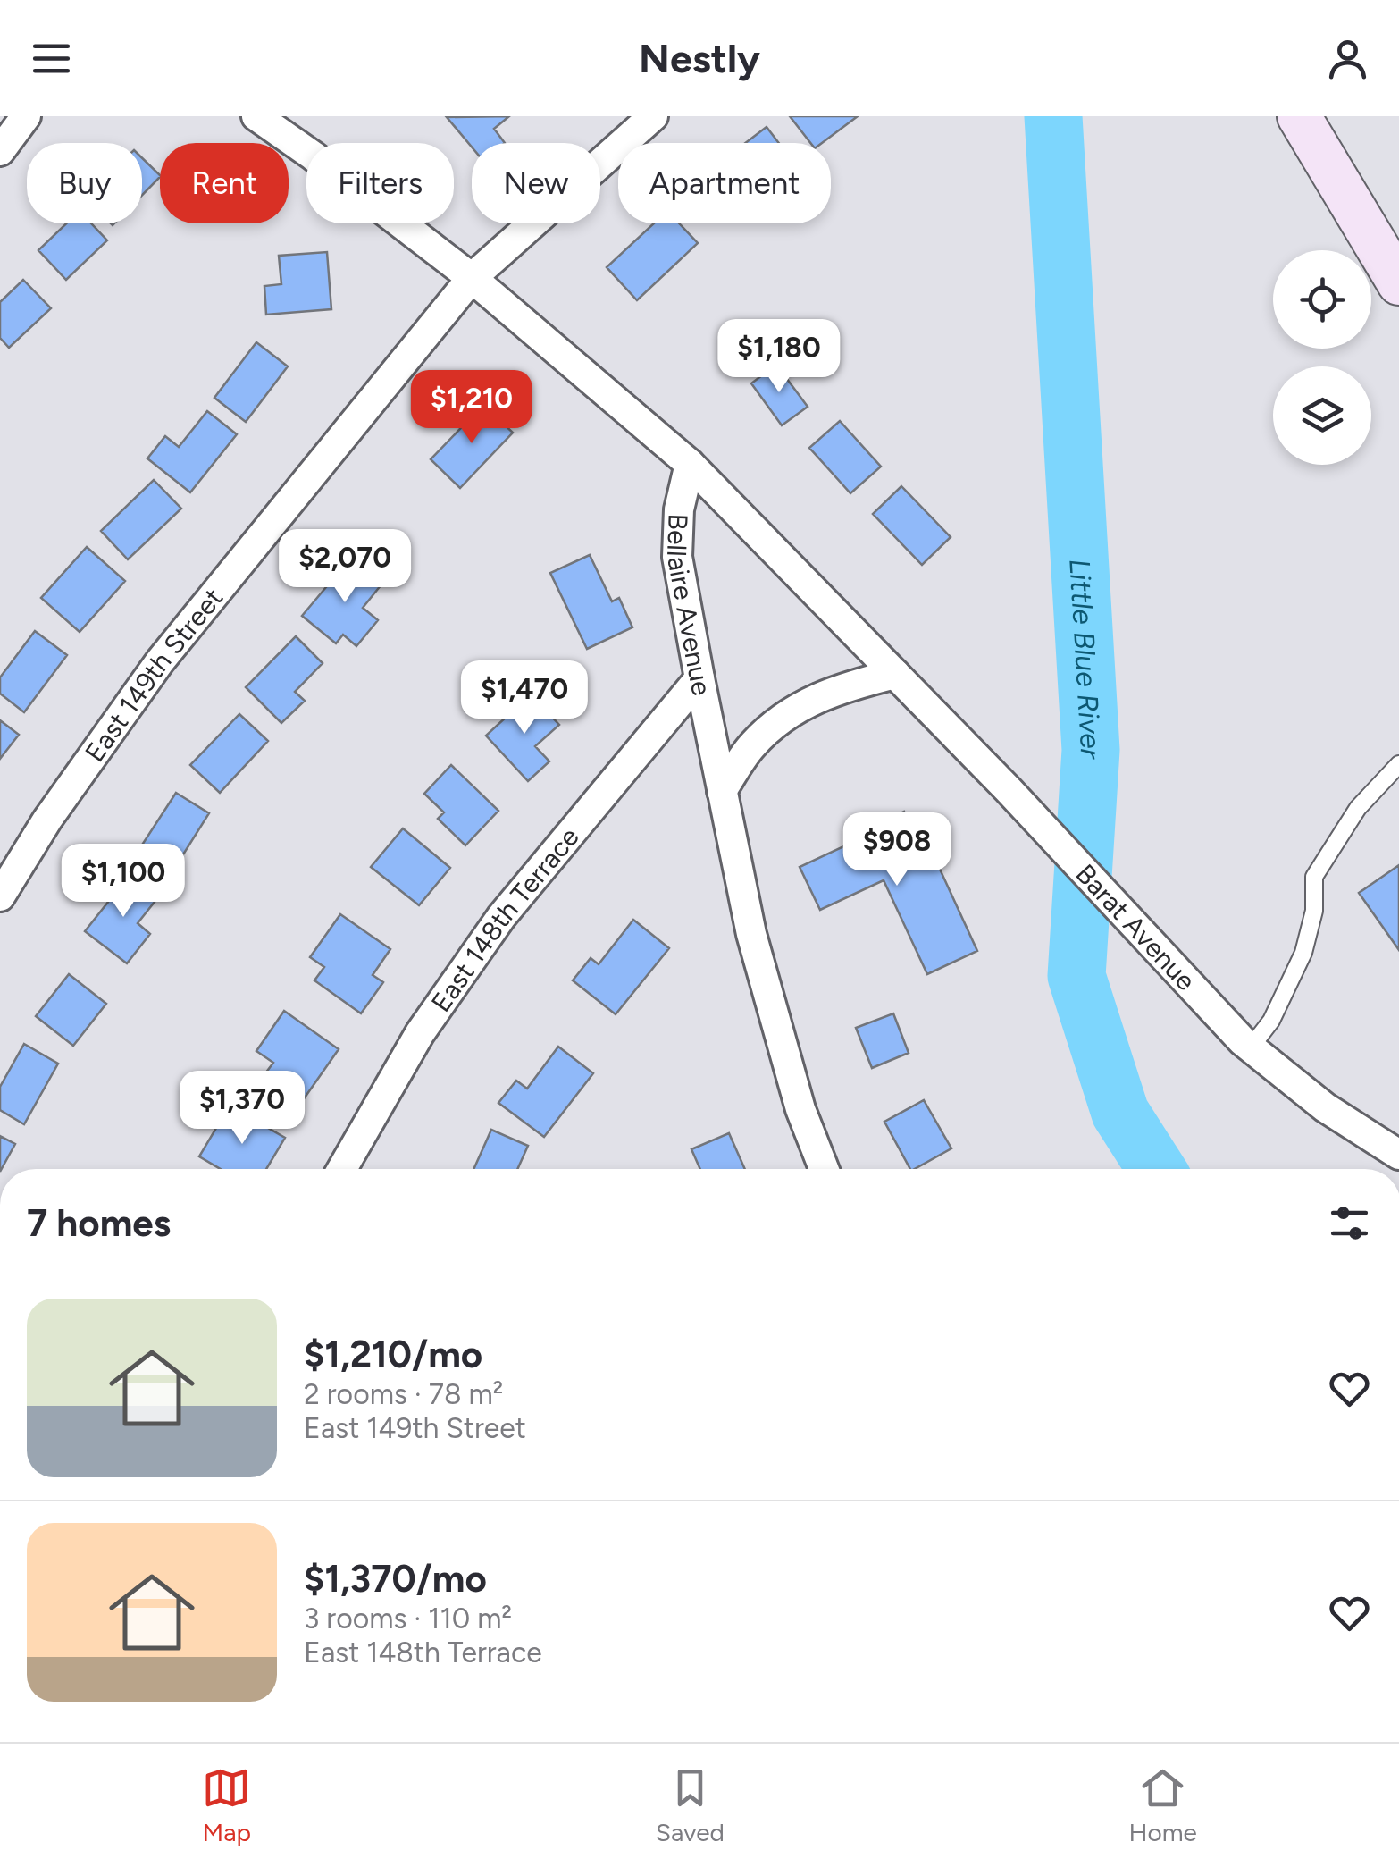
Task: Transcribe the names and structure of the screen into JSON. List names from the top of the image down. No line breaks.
{"streets":{"street":["Bellaire Avenue","East 149th Street","East 148th Terrace","Barat Avenue"]},"crossings":[["Bellaire Avenue","East 148th Terrace"],["Bellaire Avenue","Barat Avenue"]],"water":["Little Blue River"],"page":{"header":"Nestly","chip":["Buy","Rent","Filters","New","Apartment"],"price":["$1,180","$1,210","$2,070","$1,470","$908","$1,100","$1,370"],"heading":"7 homes","list":[{"name":"$1,210/mo","note":"2 rooms · 78 m² · East 149th Street"},{"name":"$1,370/mo","note":"3 rooms · 110 m² · East 148th Terrace"}],"tabs":["Map","Saved","Home"]}}
